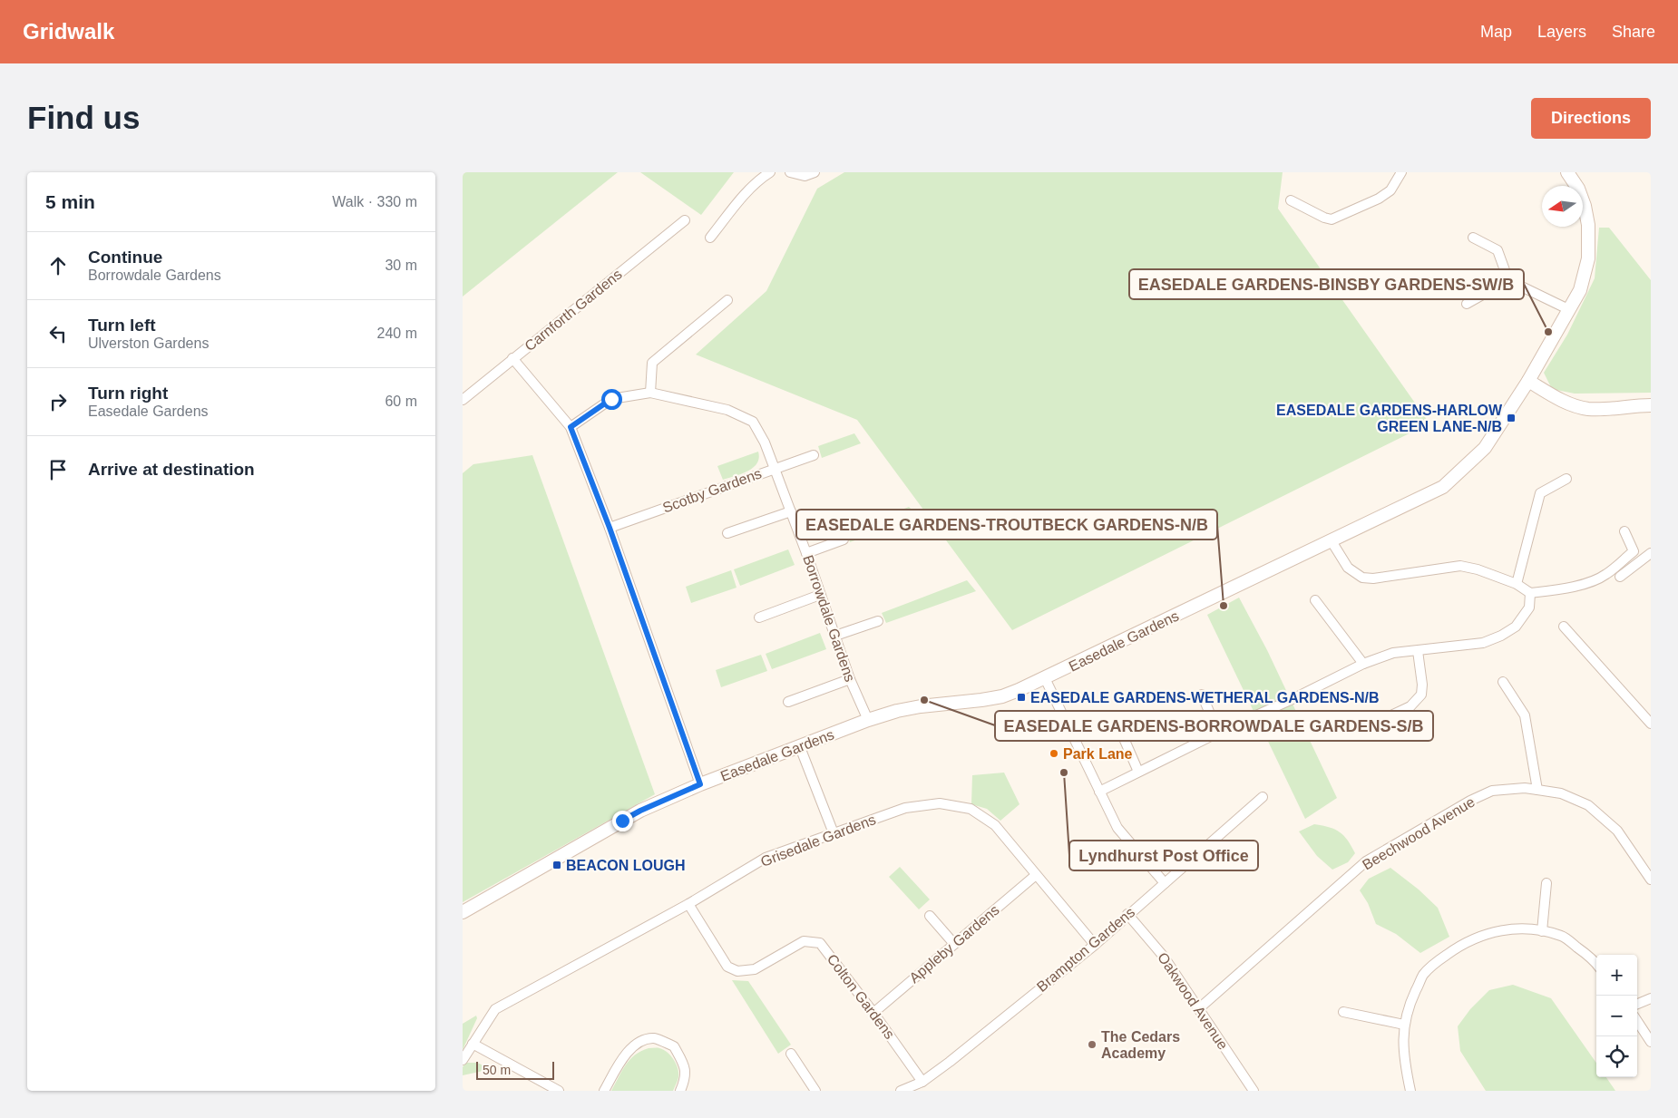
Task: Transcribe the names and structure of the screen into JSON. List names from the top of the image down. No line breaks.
{"streets":{"street":["Carnforth Gardens","Scotby Gardens","Borrowdale Gardens","Easedale Gardens","Beechwood Avenue","Grisedale Gardens","Appleby Gardens","Brampton Gardens","Colton Gardens","Oakwood Avenue"]},"crossings":[["Scotby Gardens","Borrowdale Gardens"],["Borrowdale Gardens","Easedale Gardens"],["Beechwood Avenue","Oakwood Avenue"],["Grisedale Gardens","Appleby Gardens"],["Grisedale Gardens","Brampton Gardens"],["Grisedale Gardens","Colton Gardens"],["Appleby Gardens","Colton Gardens"],["Brampton Gardens","Colton Gardens"],["Brampton Gardens","Oakwood Avenue"]],"places":{"other":["EASEDALE GARDENS-BINSBY GARDENS-SW/B","EASEDALE GARDENS-TROUTBECK GARDENS-N/B","EASEDALE GARDENS-BORROWDALE GARDENS-S/B","Park Lane","Lyndhurst Post Office","The Cedars Academy"],"transit":["EASEDALE GARDENS-HARLOW GREEN LANE-N/B","EASEDALE GARDENS-WETHERAL GARDENS-N/B","BEACON LOUGH"]},"scale_bar":"50 m","north":"left","page":{"header":"Gridwalk","nav":["Map","Layers","Share"],"buttons":"Directions","title":"Find us","heading":["5 min","Walk · 330 m"],"list":[["Continue","Borrowdale Gardens","30 m"],["Turn left","Ulverston Gardens","240 m"],["Turn right","Easedale Gardens","60 m"],"Arrive at destination"],"map_buttons":["+","−"],"scale":"50 m"}}
